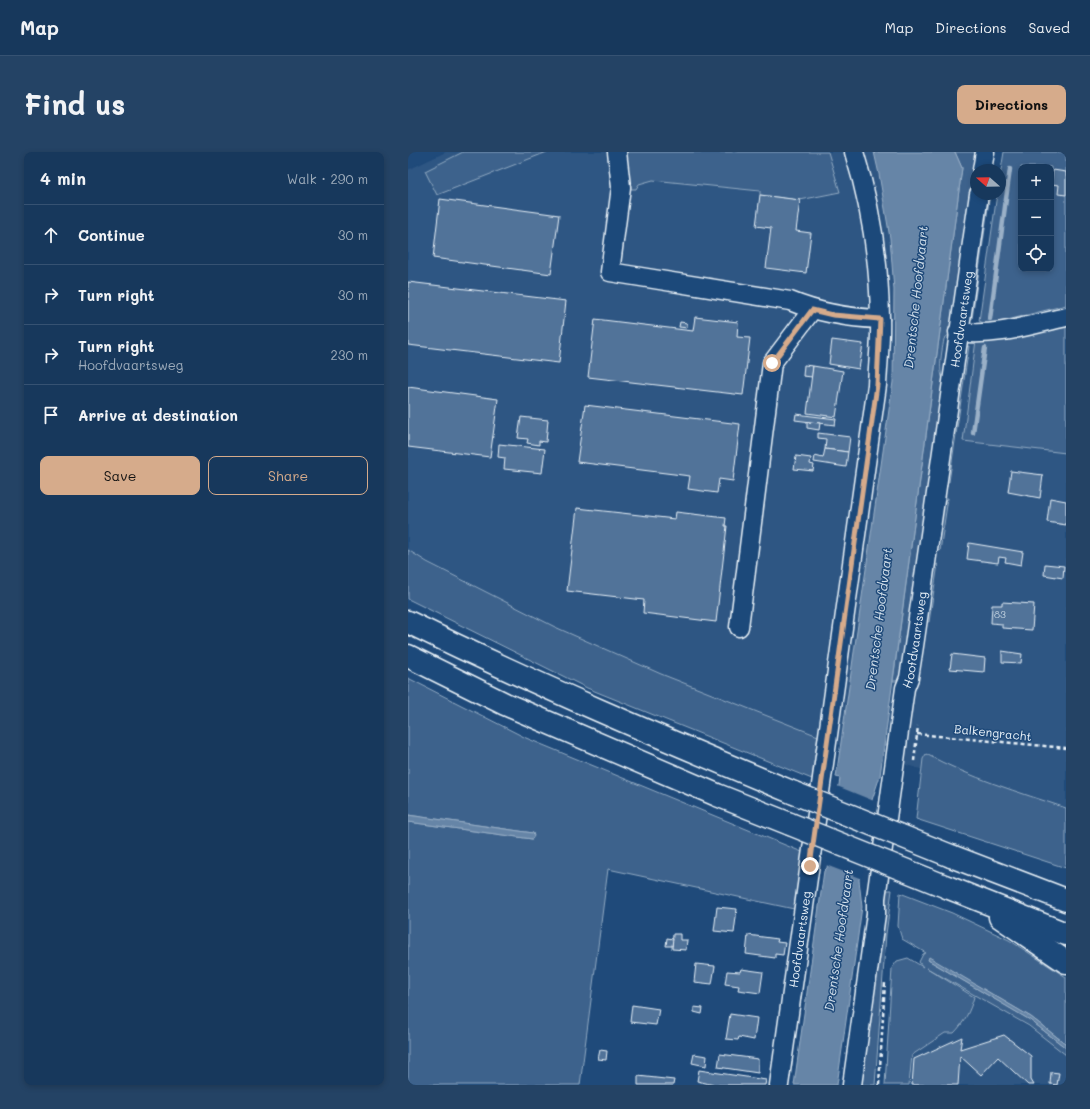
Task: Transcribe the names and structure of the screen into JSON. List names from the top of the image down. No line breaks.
{"streets":{"street":["Hoofdvaartsweg"],"path":["Balkengracht"]},"water":["Drentsche Hoofdvaart"],"house_numbers":["83"],"north":"left","page":{"header":"Map","nav":["Map","Directions","Saved"],"buttons":["Directions",["Save","Share"]],"title":"Find us","heading":["4 min","Walk · 290 m"],"map_buttons":["+","−"],"list":[["Continue","30 m"],["Turn right","30 m"],["Turn right","Hoofdvaartsweg","230 m"],"Arrive at destination"]}}
